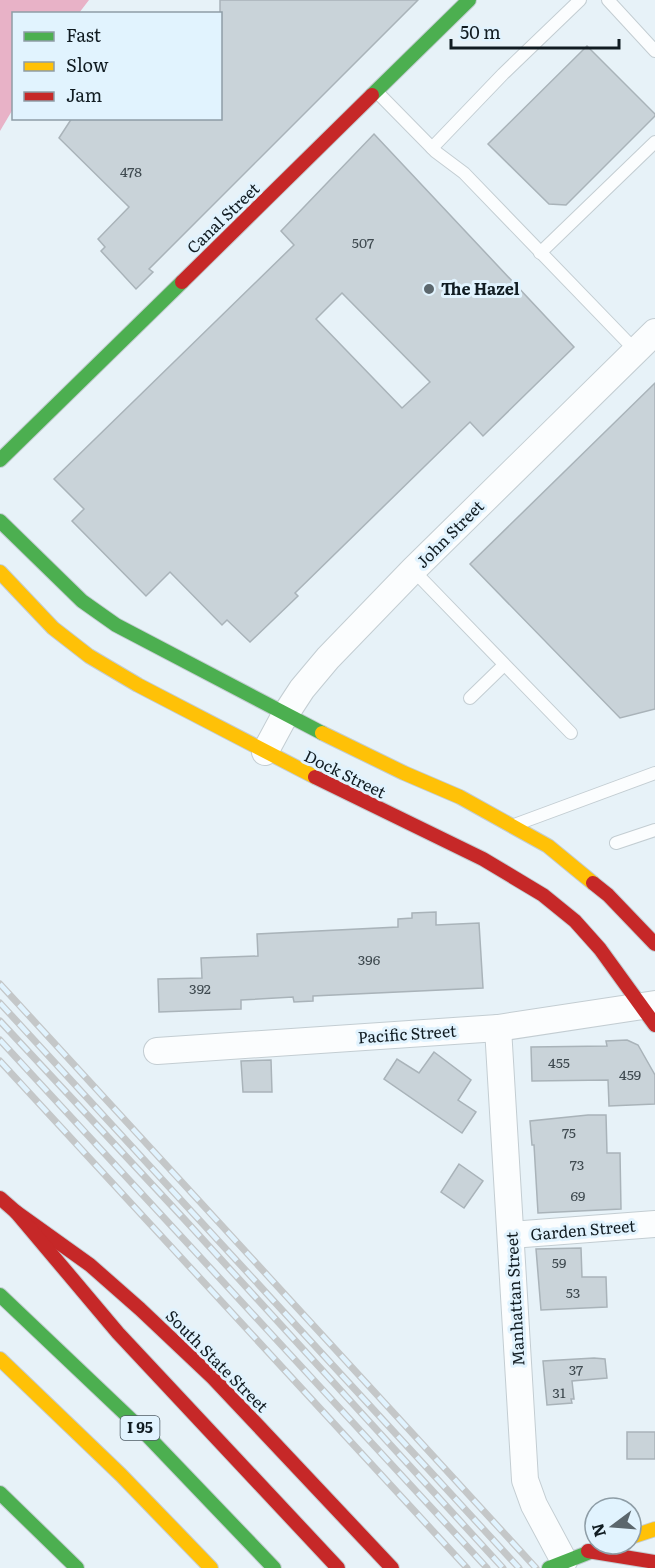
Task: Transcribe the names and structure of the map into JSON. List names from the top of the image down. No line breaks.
{"streets":{"main road":["Canal Street","Dock Street","South State Street","I 95"],"street":["John Street","Pacific Street","Garden Street","Manhattan Street"]},"crossings":[["John Street","Dock Street"],["Dock Street","Pacific Street"],["Pacific Street","Manhattan Street"],["Garden Street","Manhattan Street"]],"places":["The Hazel"],"house_numbers":["478","507","396","392","455","459","75","73","69","59","53","37","31"],"legend":["Fast","Slow","Jam"],"scale_bar":"50 m","north":"left"}
